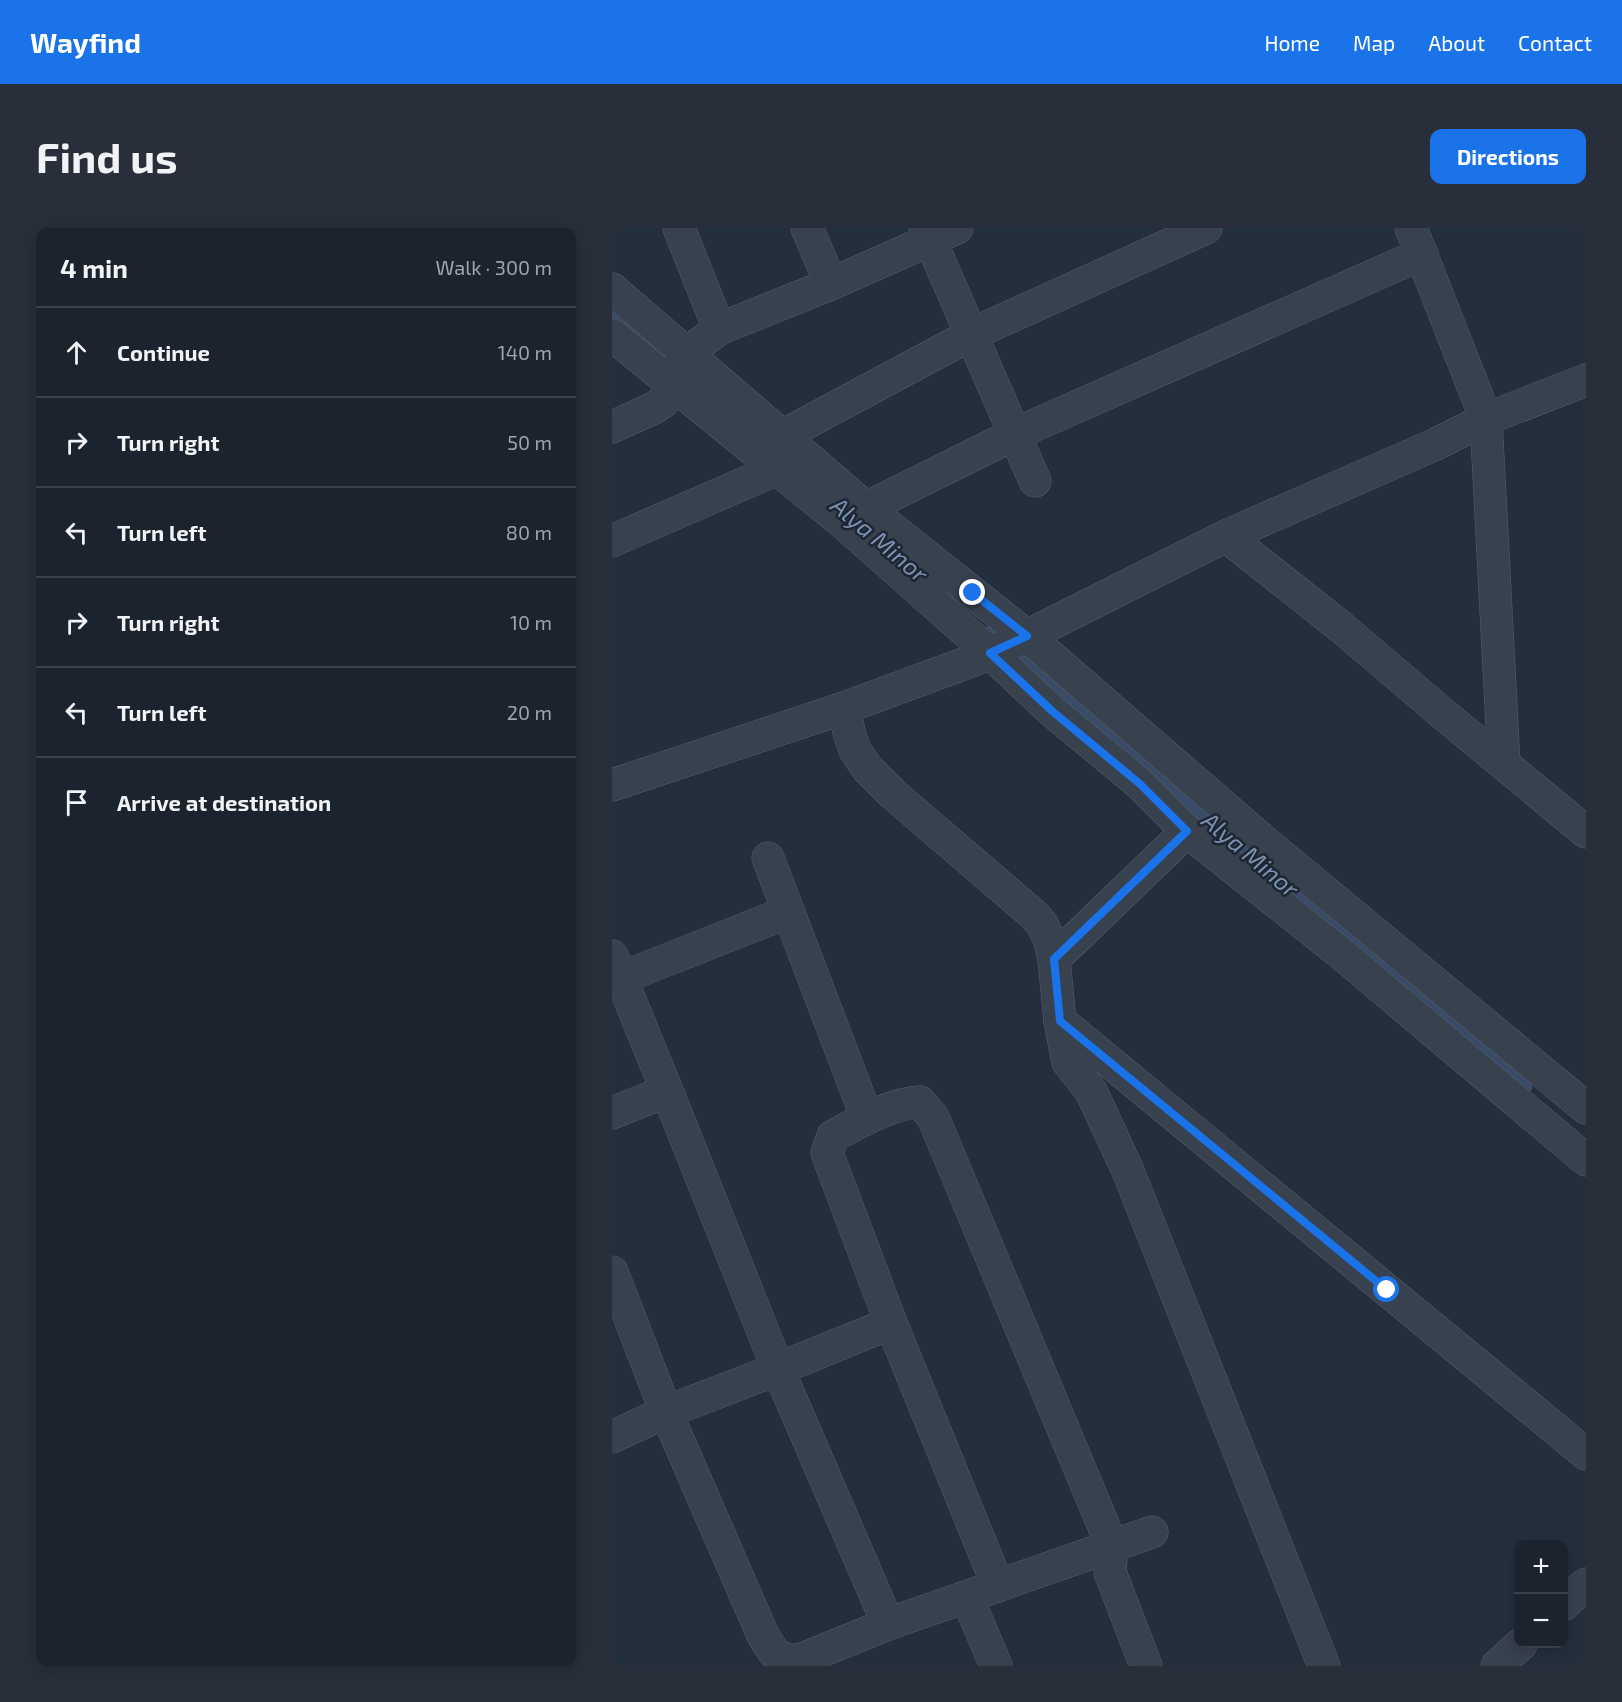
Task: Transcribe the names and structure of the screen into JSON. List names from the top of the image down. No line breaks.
{"water":["Alya Minor"],"page":{"header":"Wayfind","nav":["Home","Map","About","Contact"],"buttons":"Directions","title":"Find us","heading":["4 min","Walk · 300 m"],"list":[["Continue","140 m"],["Turn right","50 m"],["Turn left","80 m"],["Turn right","10 m"],["Turn left","20 m"],"Arrive at destination"],"map_buttons":["+","−"]}}
